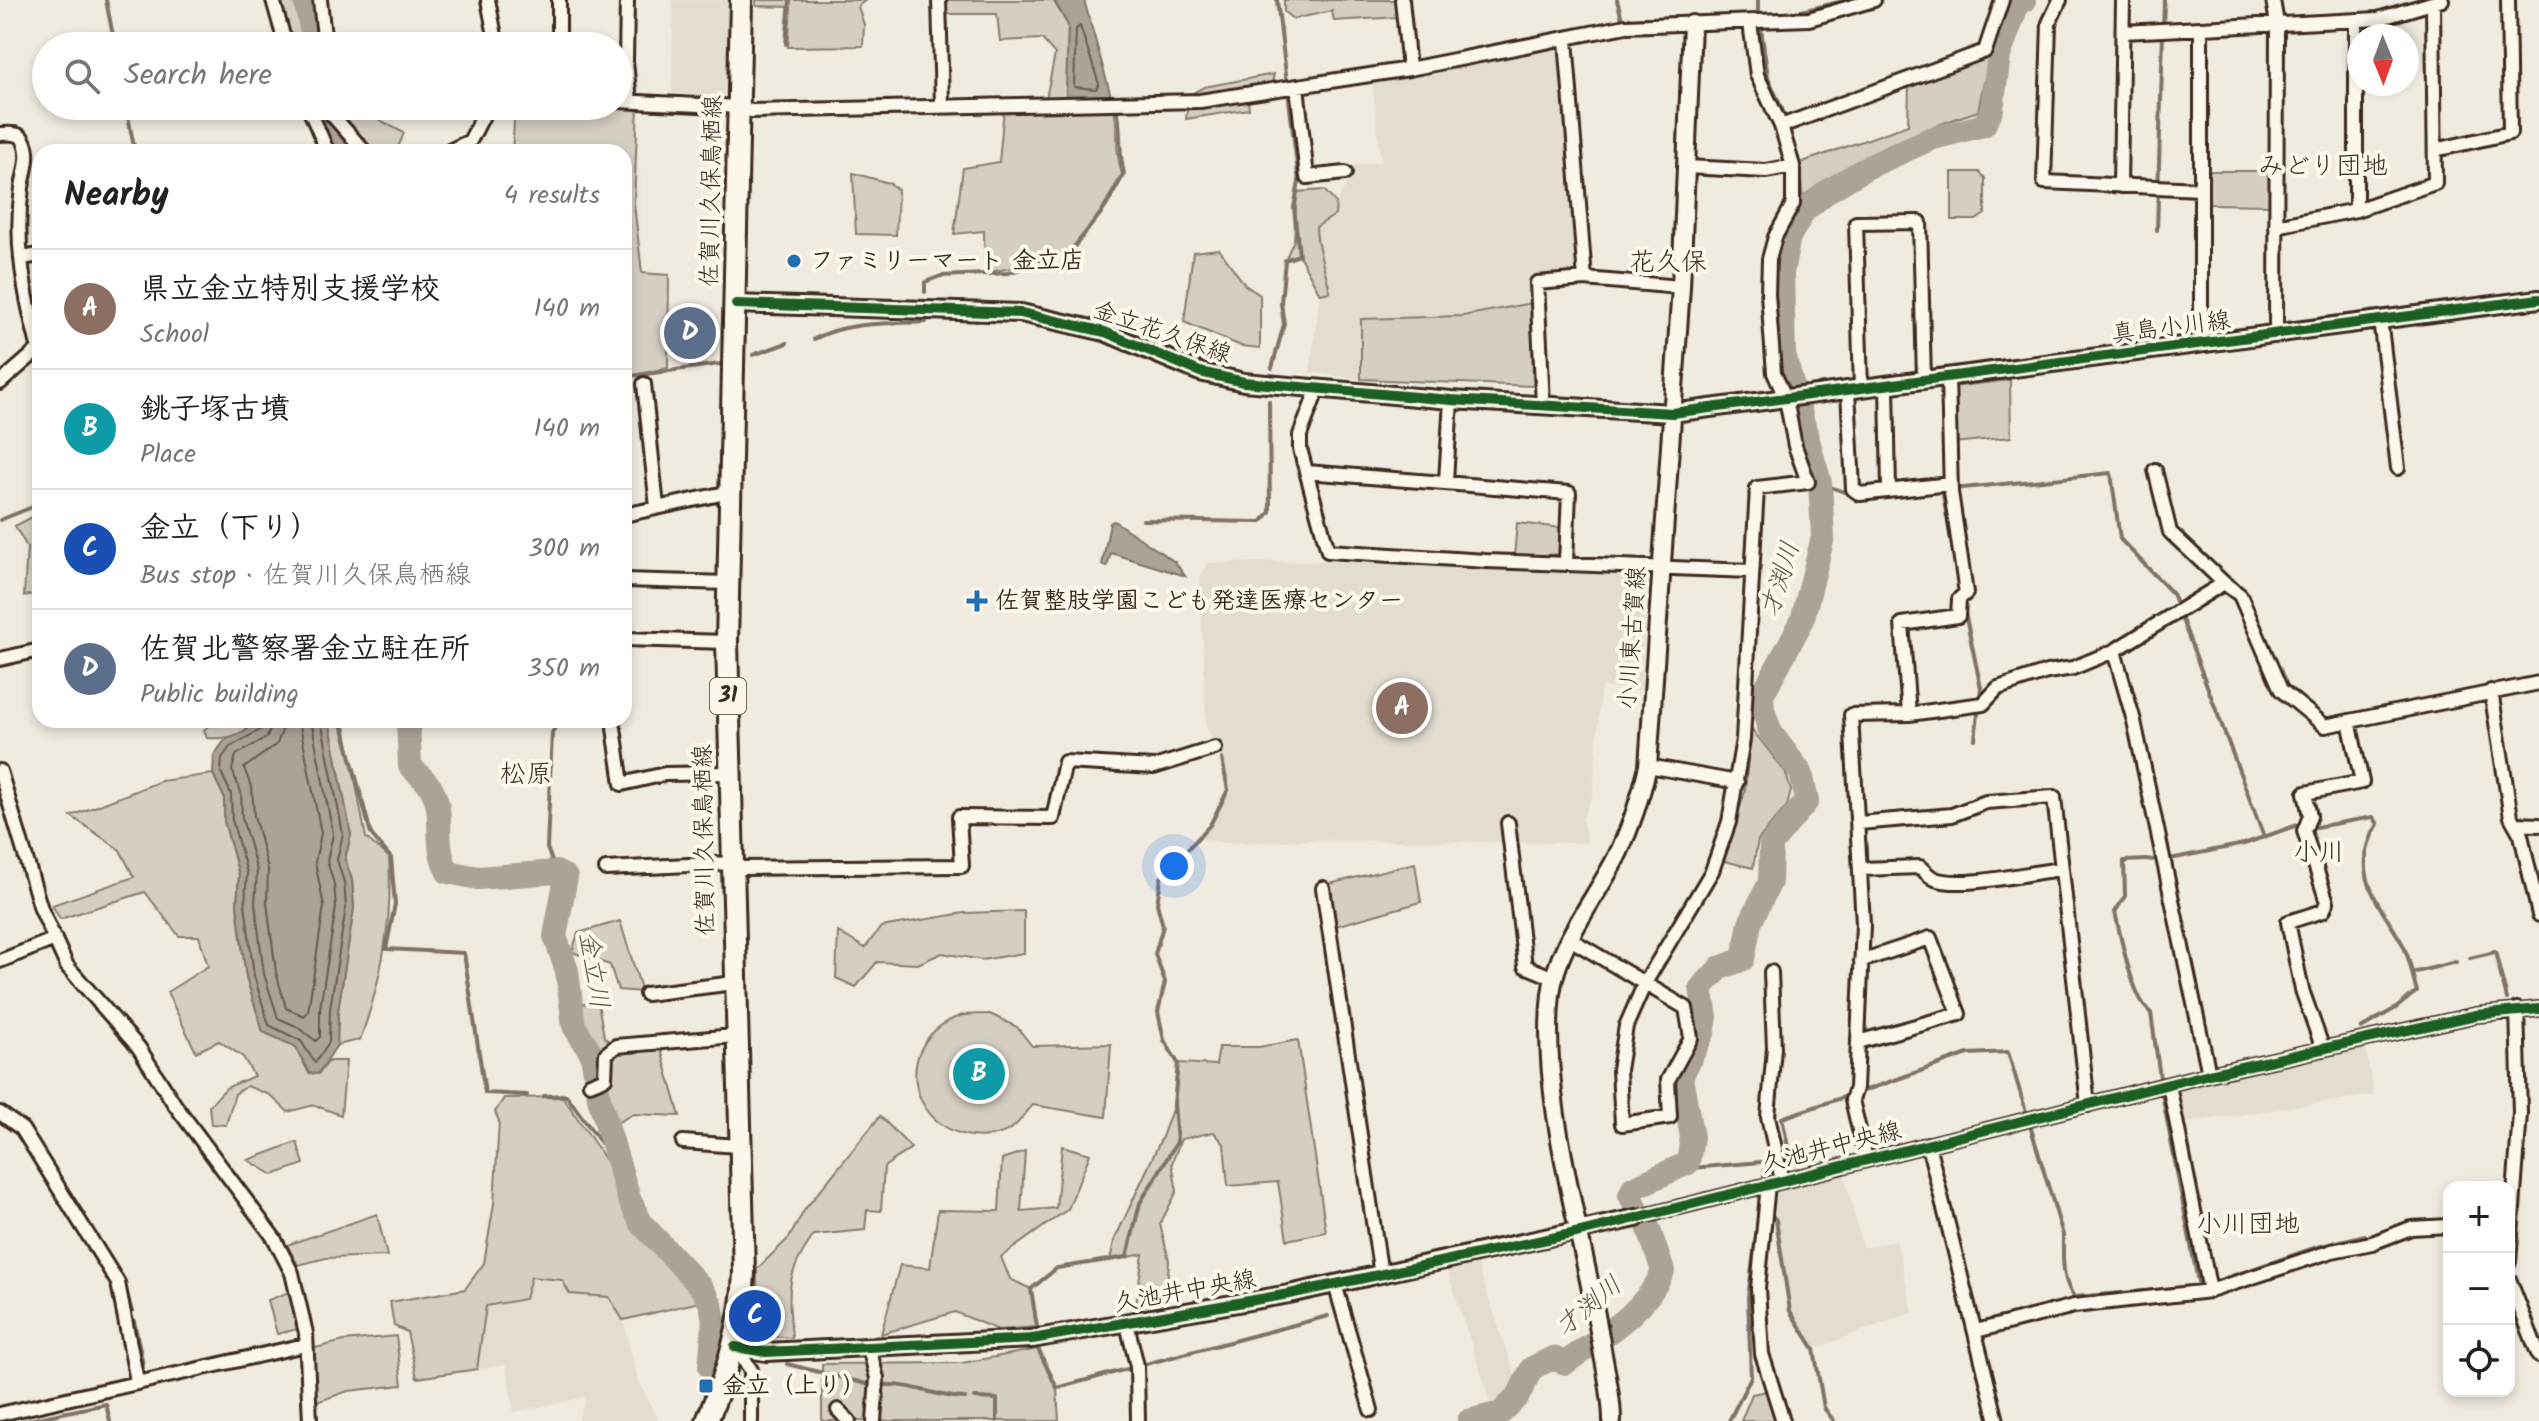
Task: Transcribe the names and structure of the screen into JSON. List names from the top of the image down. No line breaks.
{"streets":{"main road":["佐賀川久保鳥栖線","31"],"street":["真島小川線","金立花久保線","小川東古賀線","久池井中央線"]},"crossings":[["佐賀川久保鳥栖線","金立花久保線"],["佐賀川久保鳥栖線","久池井中央線"],["金立花久保線","小川東古賀線"],["小川東古賀線","久池井中央線"]],"districts":["みどり団地","花久保","松原","小川","小川団地"],"water":["才渕川","金立川"],"places":{"other":["ファミリーマート 金立店"],"health":["佐賀整肢学園こども発達医療センター"],"transit":["金立（上り）"]},"north":"bottom","page":{"search":"Search here","heading":["Nearby","4 results"],"list":[{"mark":"A","name":"県立金立特別支援学校","note":"School","value":"140 m"},{"mark":"B","name":"銚子塚古墳","note":"Place","value":"140 m"},{"mark":"C","name":"金立（下り）","note":"Bus stop · 佐賀川久保鳥栖線","value":"300 m"},{"mark":"D","name":"佐賀北警察署金立駐在所","note":"Public building","value":"350 m"}],"pins":["D","A","B","C"],"map_buttons":["+","−"]}}
